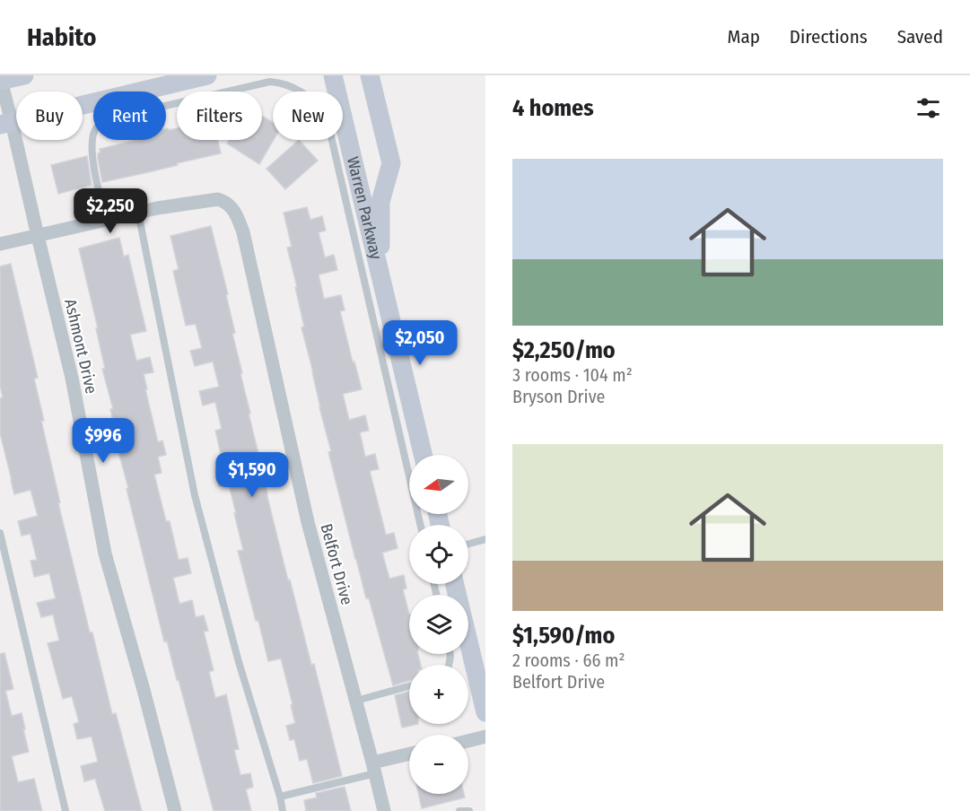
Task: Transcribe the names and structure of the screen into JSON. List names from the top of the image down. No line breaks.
{"streets":{"main road":["Warren Parkway"],"street":["Ashmont Drive","Belfort Drive"]},"north":"left","page":{"header":"Habito","nav":["Map","Directions","Saved"],"heading":"4 homes","chip":["Buy","Rent","Filters","New"],"list":[{"name":"$2,250/mo","note":"3 rooms · 104 m² · Bryson Drive"},{"name":"$1,590/mo","note":"2 rooms · 66 m² · Belfort Drive"}],"price":["$2,250","$2,050","$996","$1,590"],"map_buttons":["+","−"]}}
